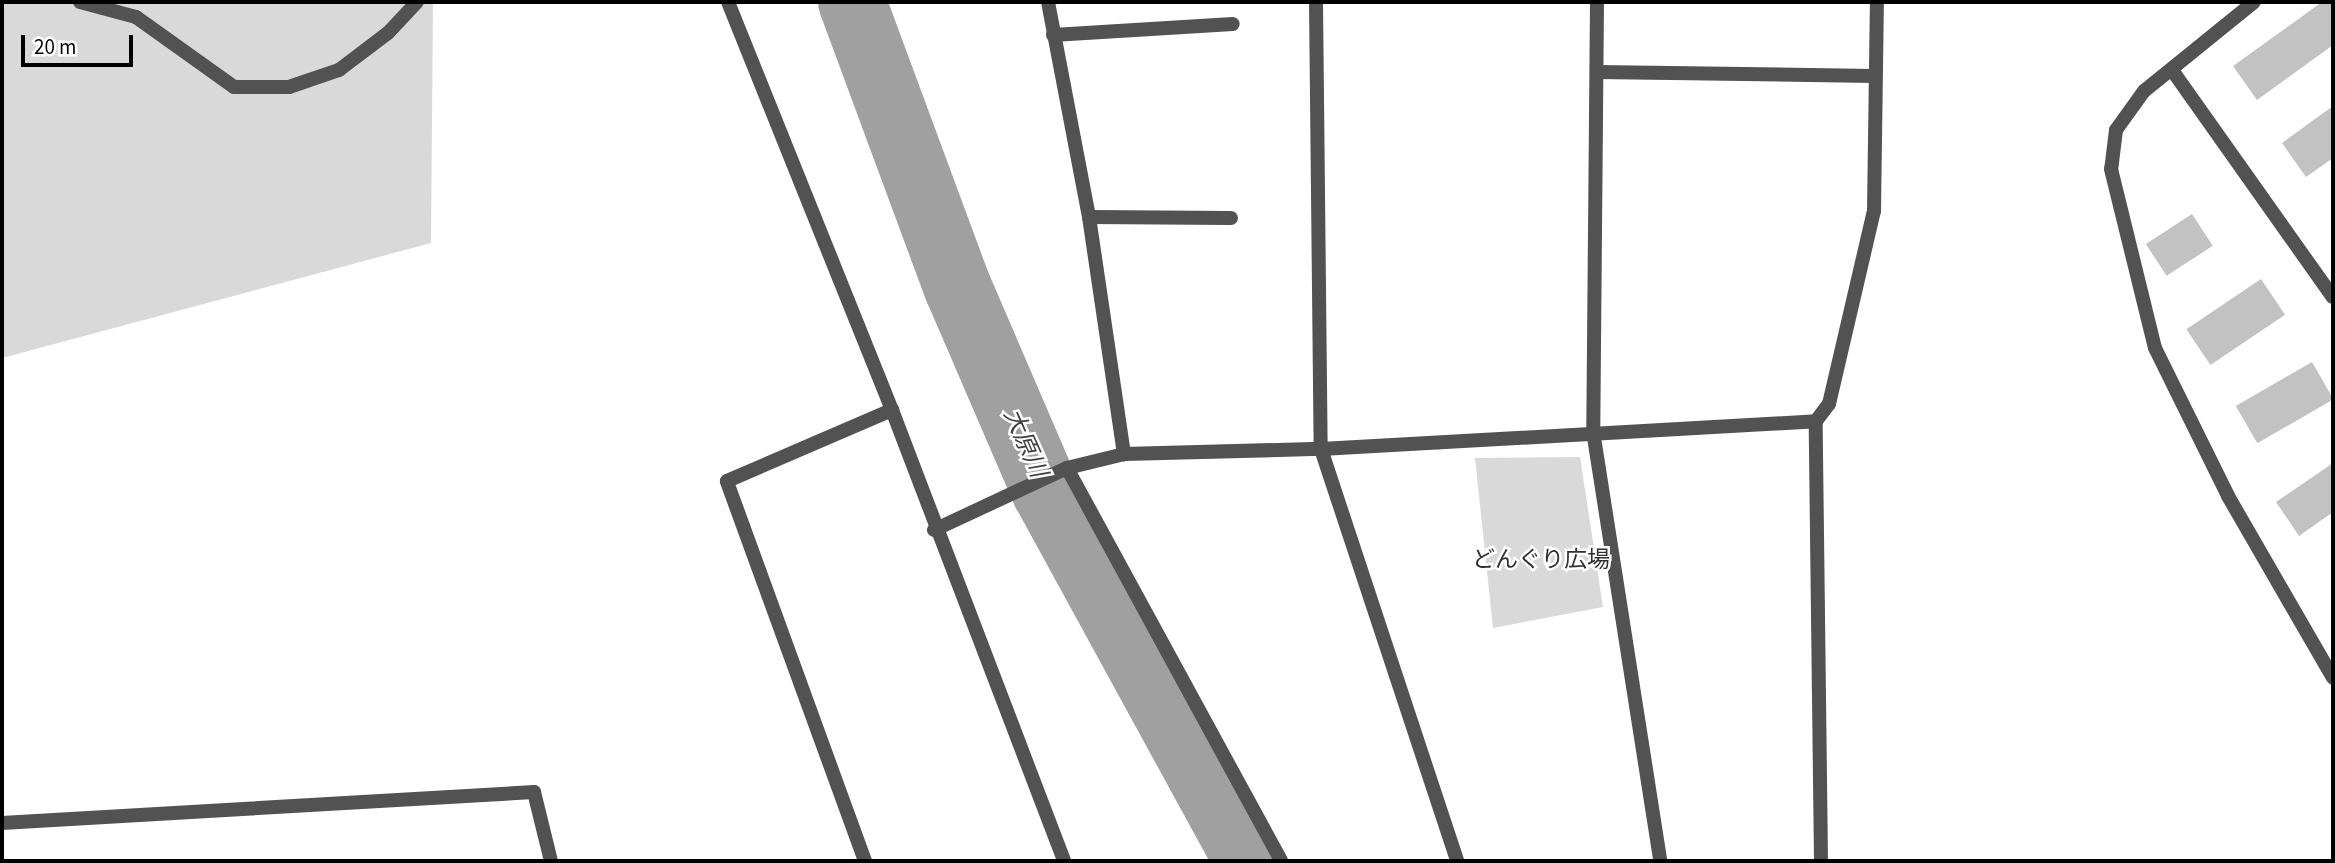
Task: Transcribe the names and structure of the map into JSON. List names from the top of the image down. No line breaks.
{"water":["大原川"],"parks":["どんぐり広場"],"scale_bar":"20 m"}
